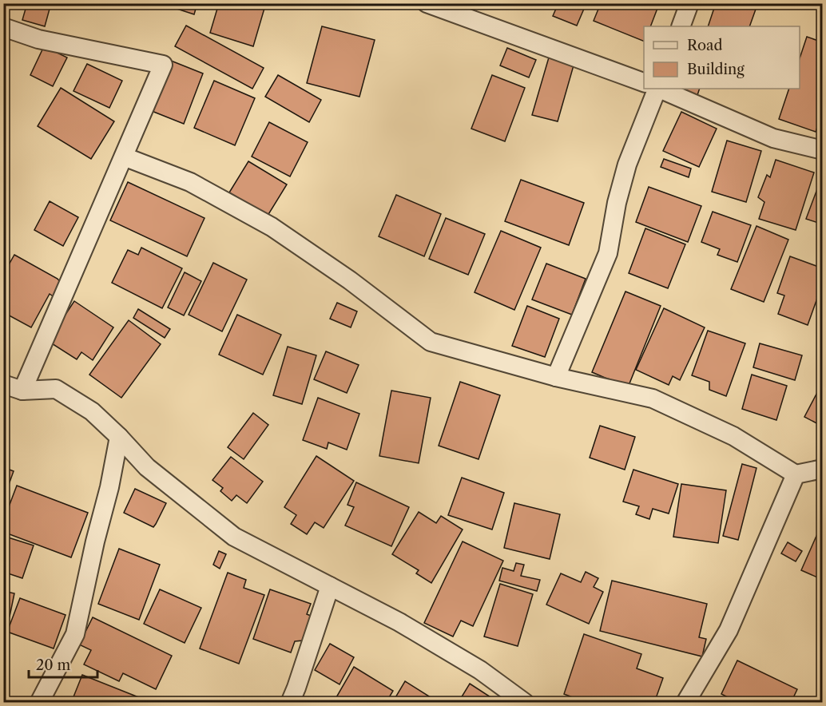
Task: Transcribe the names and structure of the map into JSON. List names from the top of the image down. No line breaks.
{"legend":["Road","Building"],"scale_bar":"20 m"}
